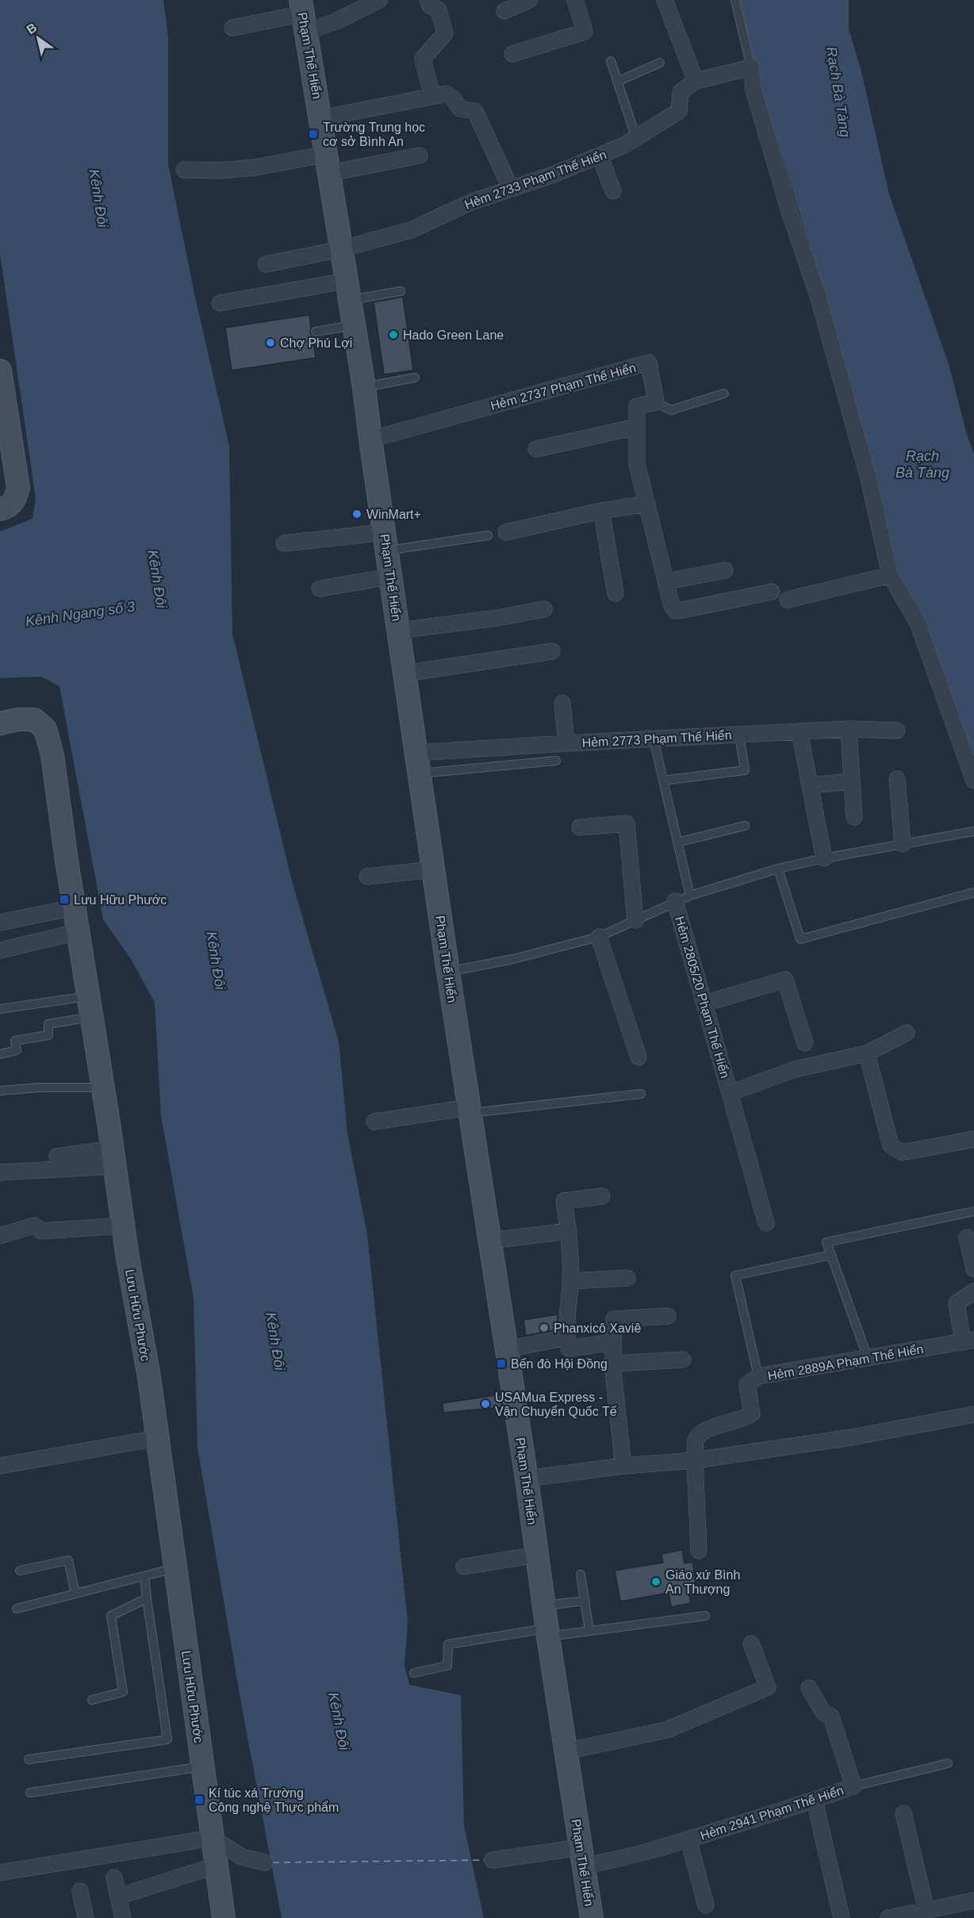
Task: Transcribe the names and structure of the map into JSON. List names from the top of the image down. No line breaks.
{"streets":{"main road":["Phạm Thế Hiển","Lưu Hữu Phước"],"street":["Hẻm 2733 Phạm Thế Hiển","Hẻm 2737 Phạm Thế Hiển","Hẻm 2773 Phạm Thế Hiển","Hẻm 2805/20 Phạm Thế Hiển","Hẻm 2889A Phạm Thế Hiển","Hẻm 2941 Phạm Thế Hiển"]},"crossings":[["Phạm Thế Hiển","Hẻm 2733 Phạm Thế Hiển"],["Phạm Thế Hiển","Hẻm 2737 Phạm Thế Hiển"],["Phạm Thế Hiển","Hẻm 2773 Phạm Thế Hiển"],["Phạm Thế Hiển","Hẻm 2941 Phạm Thế Hiển"]],"water":["Rạch Bà Tàng","Kênh Đôi","Kênh Ngang số 3"],"places":{"transit":["Trường Trung học cơ sở Bình An","Lưu Hữu Phước","Bến đò Hội Đồng","Kí túc xá Trường Công nghệ Thực phẩm"],"other":["Hado Green Lane","Chợ Phú Lợi","WinMart+","Phanxicô Xaviê","USAMua Express - Vận Chuyển Quốc Tế","Giáo xứ Bình An Thượng"]},"north":"top left"}
